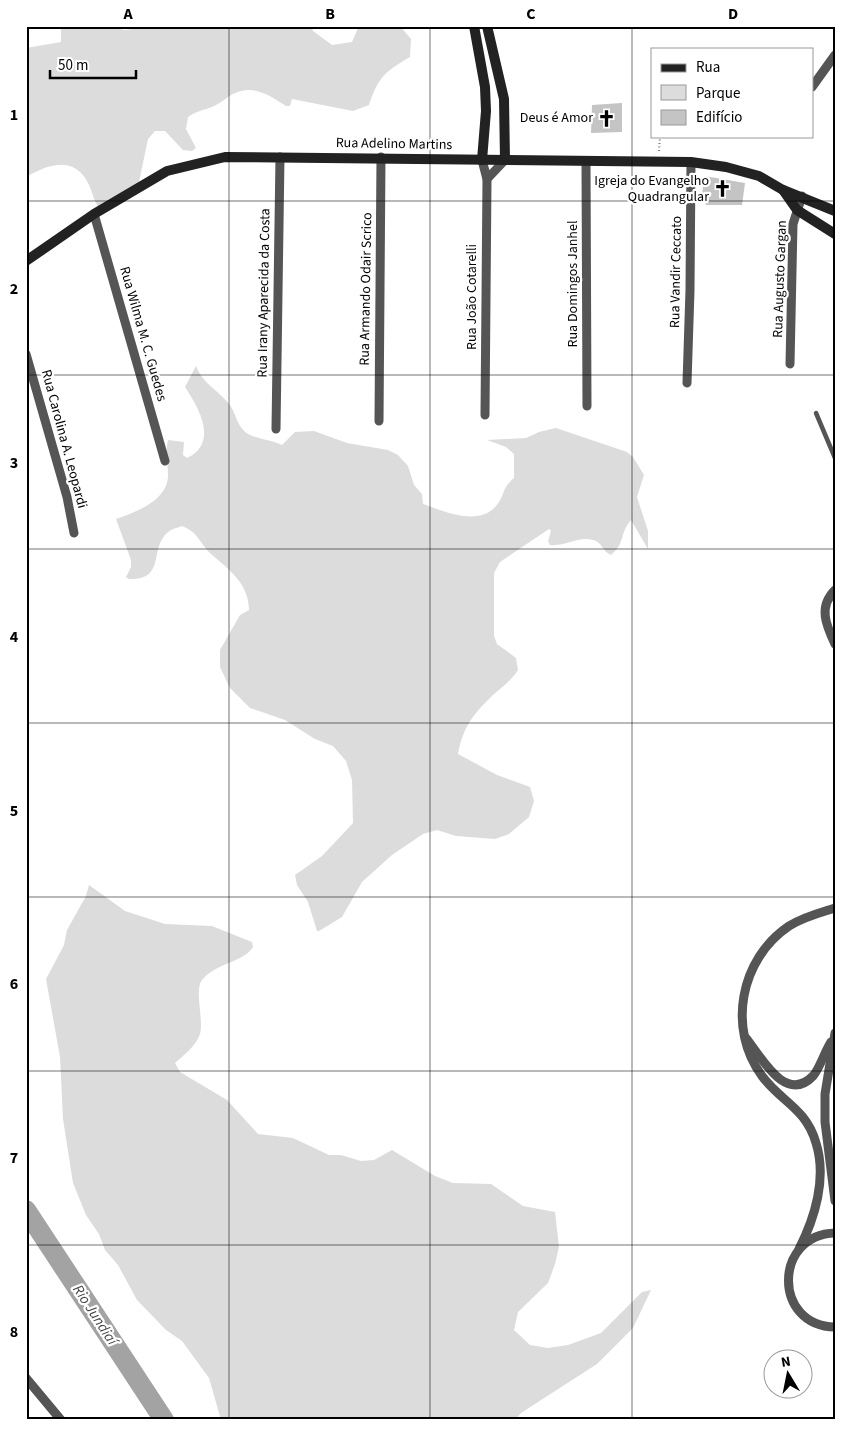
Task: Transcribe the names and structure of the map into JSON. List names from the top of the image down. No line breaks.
{"streets":{"street":["Rua Adelino Martins","Rua Vandir Ceccato","Rua Augusto Gargan","Rua Domingos Janhel","Rua Armando Odair Scrico","Rua Irany Aparecida da Costa","Rua João Cotarelli","Rua Wilma M. C. Guedes","Rua Carolina A. Leopardi"]},"crossings":[["Rua Adelino Martins","Rua Vandir Ceccato"],["Rua Adelino Martins","Rua Augusto Gargan"],["Rua Adelino Martins","Rua Domingos Janhel"],["Rua Adelino Martins","Rua Armando Odair Scrico"],["Rua Adelino Martins","Rua Irany Aparecida da Costa"],["Rua Adelino Martins","Rua João Cotarelli"],["Rua Adelino Martins","Rua Wilma M. C. Guedes"]],"water":["Rio Jundiaí"],"places":{"church":["Deus é Amor","Igreja do Evangelho Quadrangular"]},"legend":["Rua","Parque","Edifício"],"scale_bar":"50 m","north":"top","grid":{"columns":["A","B","C","D"],"rows":["1","2","3","4","5","6","7","8"]}}
